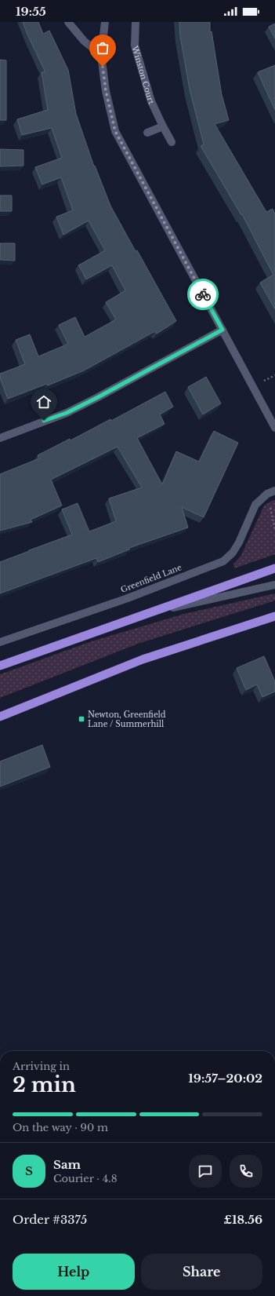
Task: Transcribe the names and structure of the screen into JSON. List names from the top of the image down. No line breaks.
{"streets":{"street":["Winston Court","Greenfield Lane"]},"places":{"transit":["Newton, Greenfield Lane / Summerhill"]},"page":{"status":"19:55","heading":["2 min","Arriving in","19:57–20:02"],"panel":["Sam","Courier · 4.8","Order #3375","£18.56"],"bar":"On the way · 90 m","round":"S","buttons":["Help","Share"]}}
